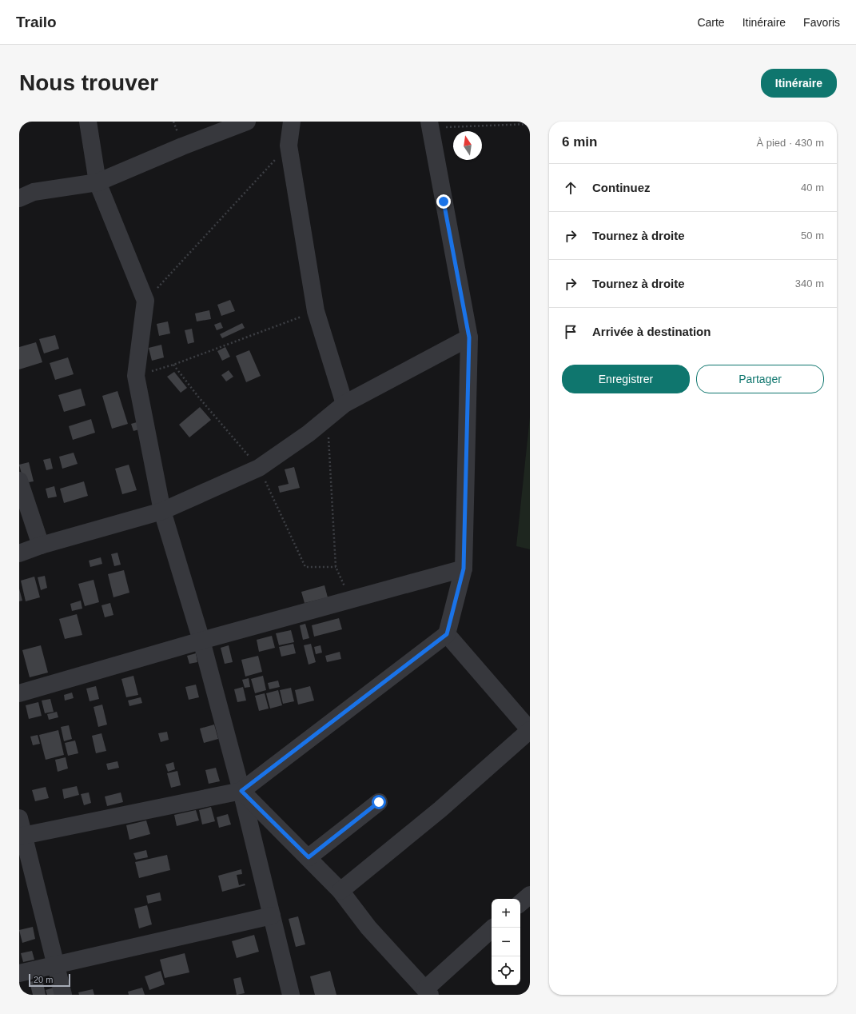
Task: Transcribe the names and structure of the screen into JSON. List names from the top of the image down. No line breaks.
{"scale_bar":"20 m","north":"top","page":{"header":"Trailo","nav":["Carte","Itinéraire","Favoris"],"buttons":["Itinéraire",["Enregistrer","Partager"]],"title":"Nous trouver","heading":["6 min","À pied · 430 m"],"list":[["Continuez","40 m"],["Tournez à droite","50 m"],["Tournez à droite","340 m"],"Arrivée à destination"],"map_buttons":["+","−"],"scale":"20 m"}}
